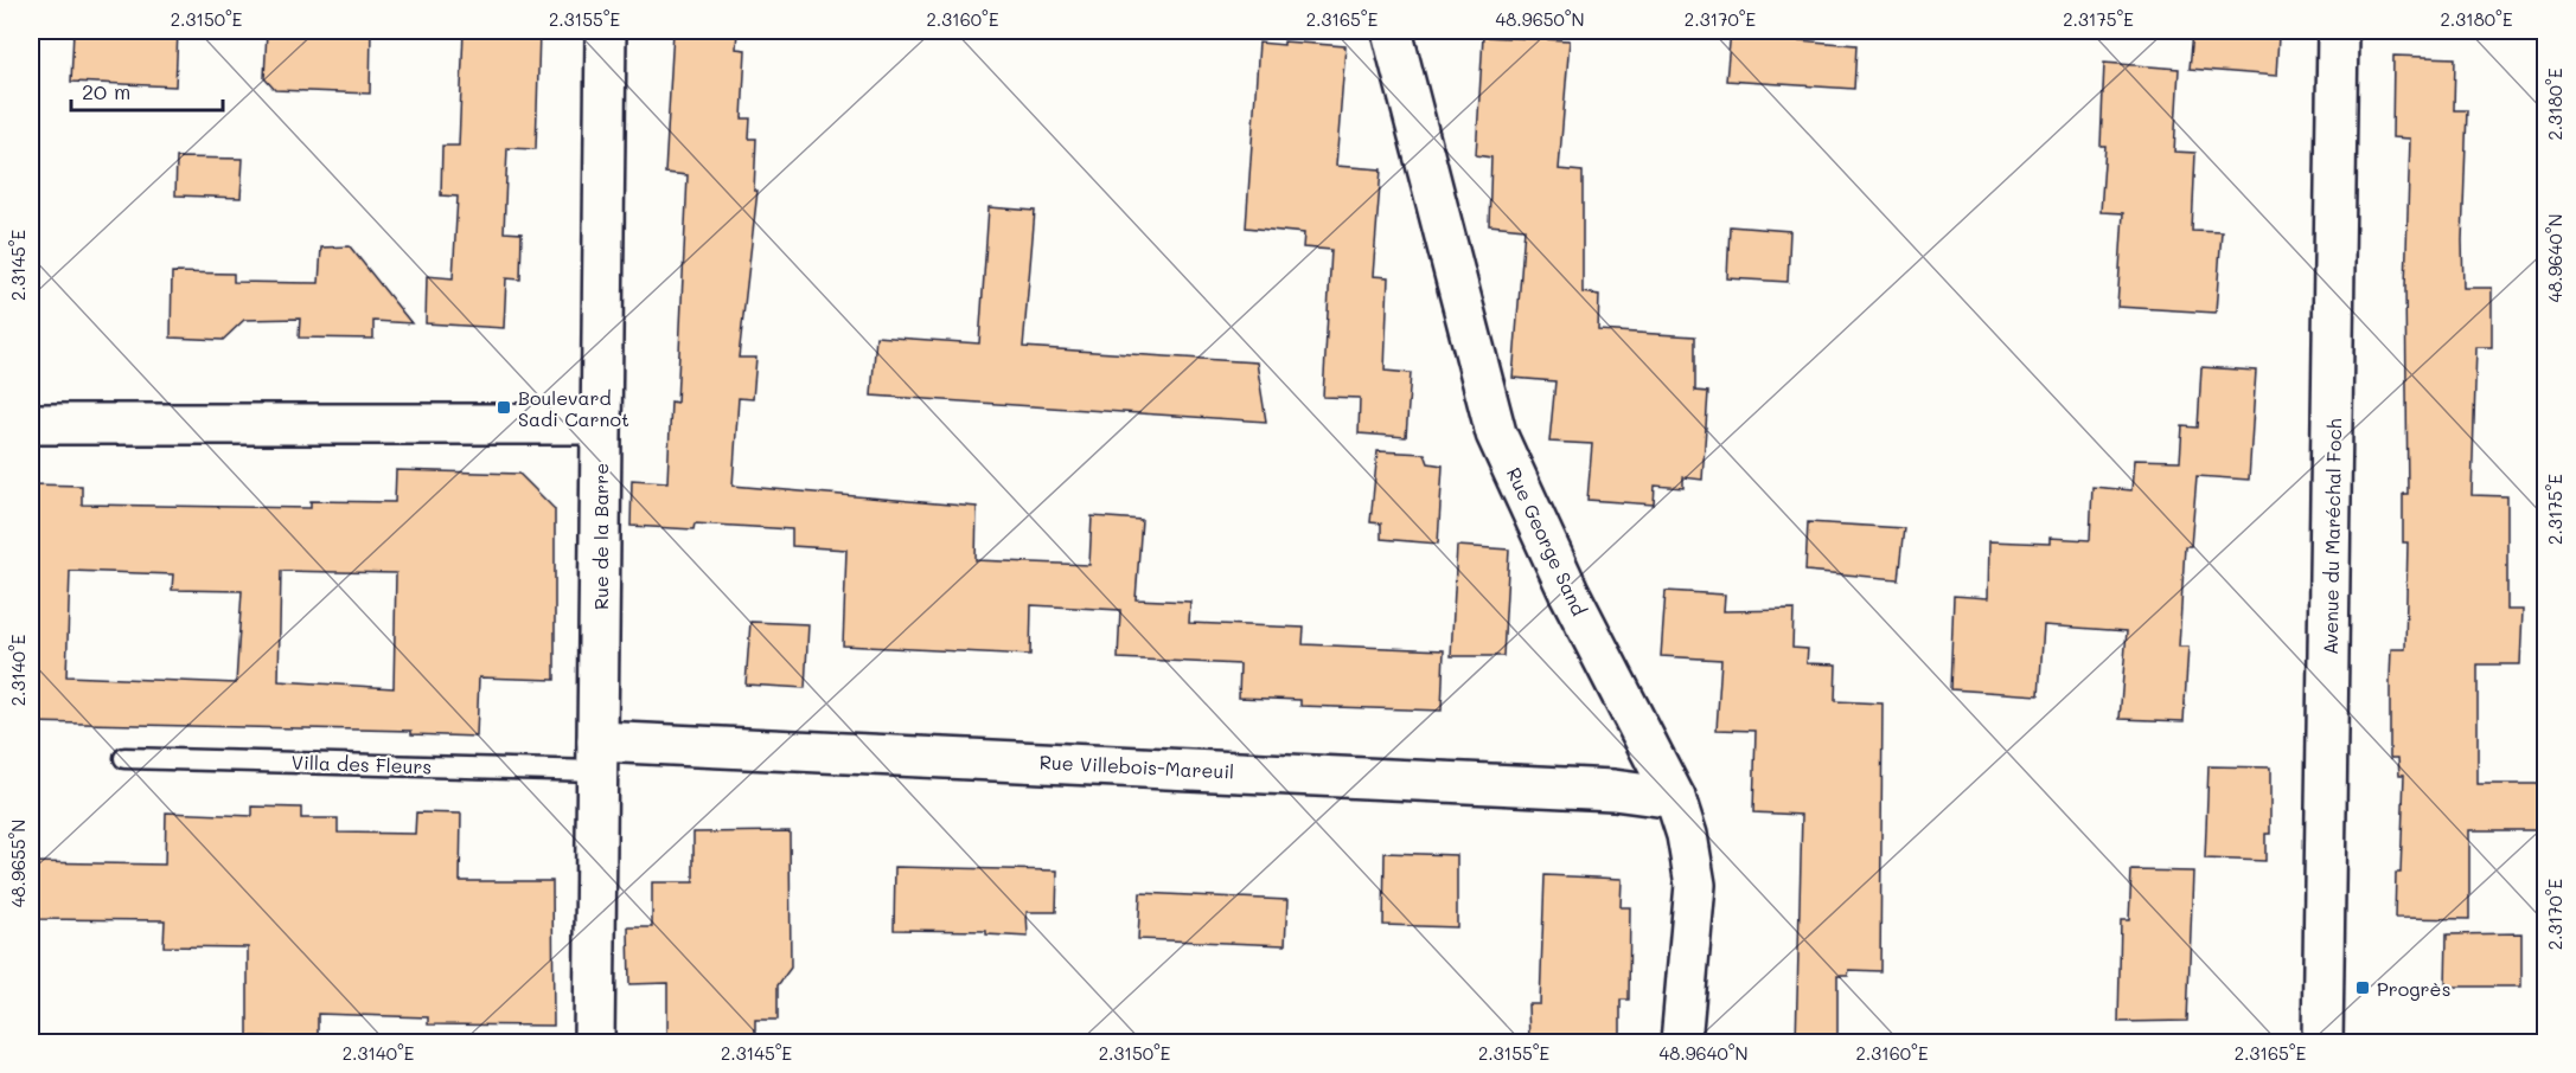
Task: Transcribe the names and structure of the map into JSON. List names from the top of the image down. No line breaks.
{"streets":{"street":["Rue de la Barre","Avenue du Maréchal Foch","Rue George Sand","Rue Villebois-Mareuil"],"lane":["Villa des Fleurs"]},"crossings":[["Rue de la Barre","Villa des Fleurs"],["Rue de la Barre","Rue Villebois-Mareuil"],["Rue George Sand","Rue Villebois-Mareuil"],["Villa des Fleurs","Rue Villebois-Mareuil"]],"places":{"transit":["Boulevard Sadi Carnot","Progrès"]},"scale_bar":"20 m","coordinates":["2.3150°E","2.3155°E","2.3160°E","2.3165°E","48.9650°N","2.3170°E","2.3175°E","2.3180°E","48.9640°N","2.3145°E","2.3140°E","48.9655°N"]}
